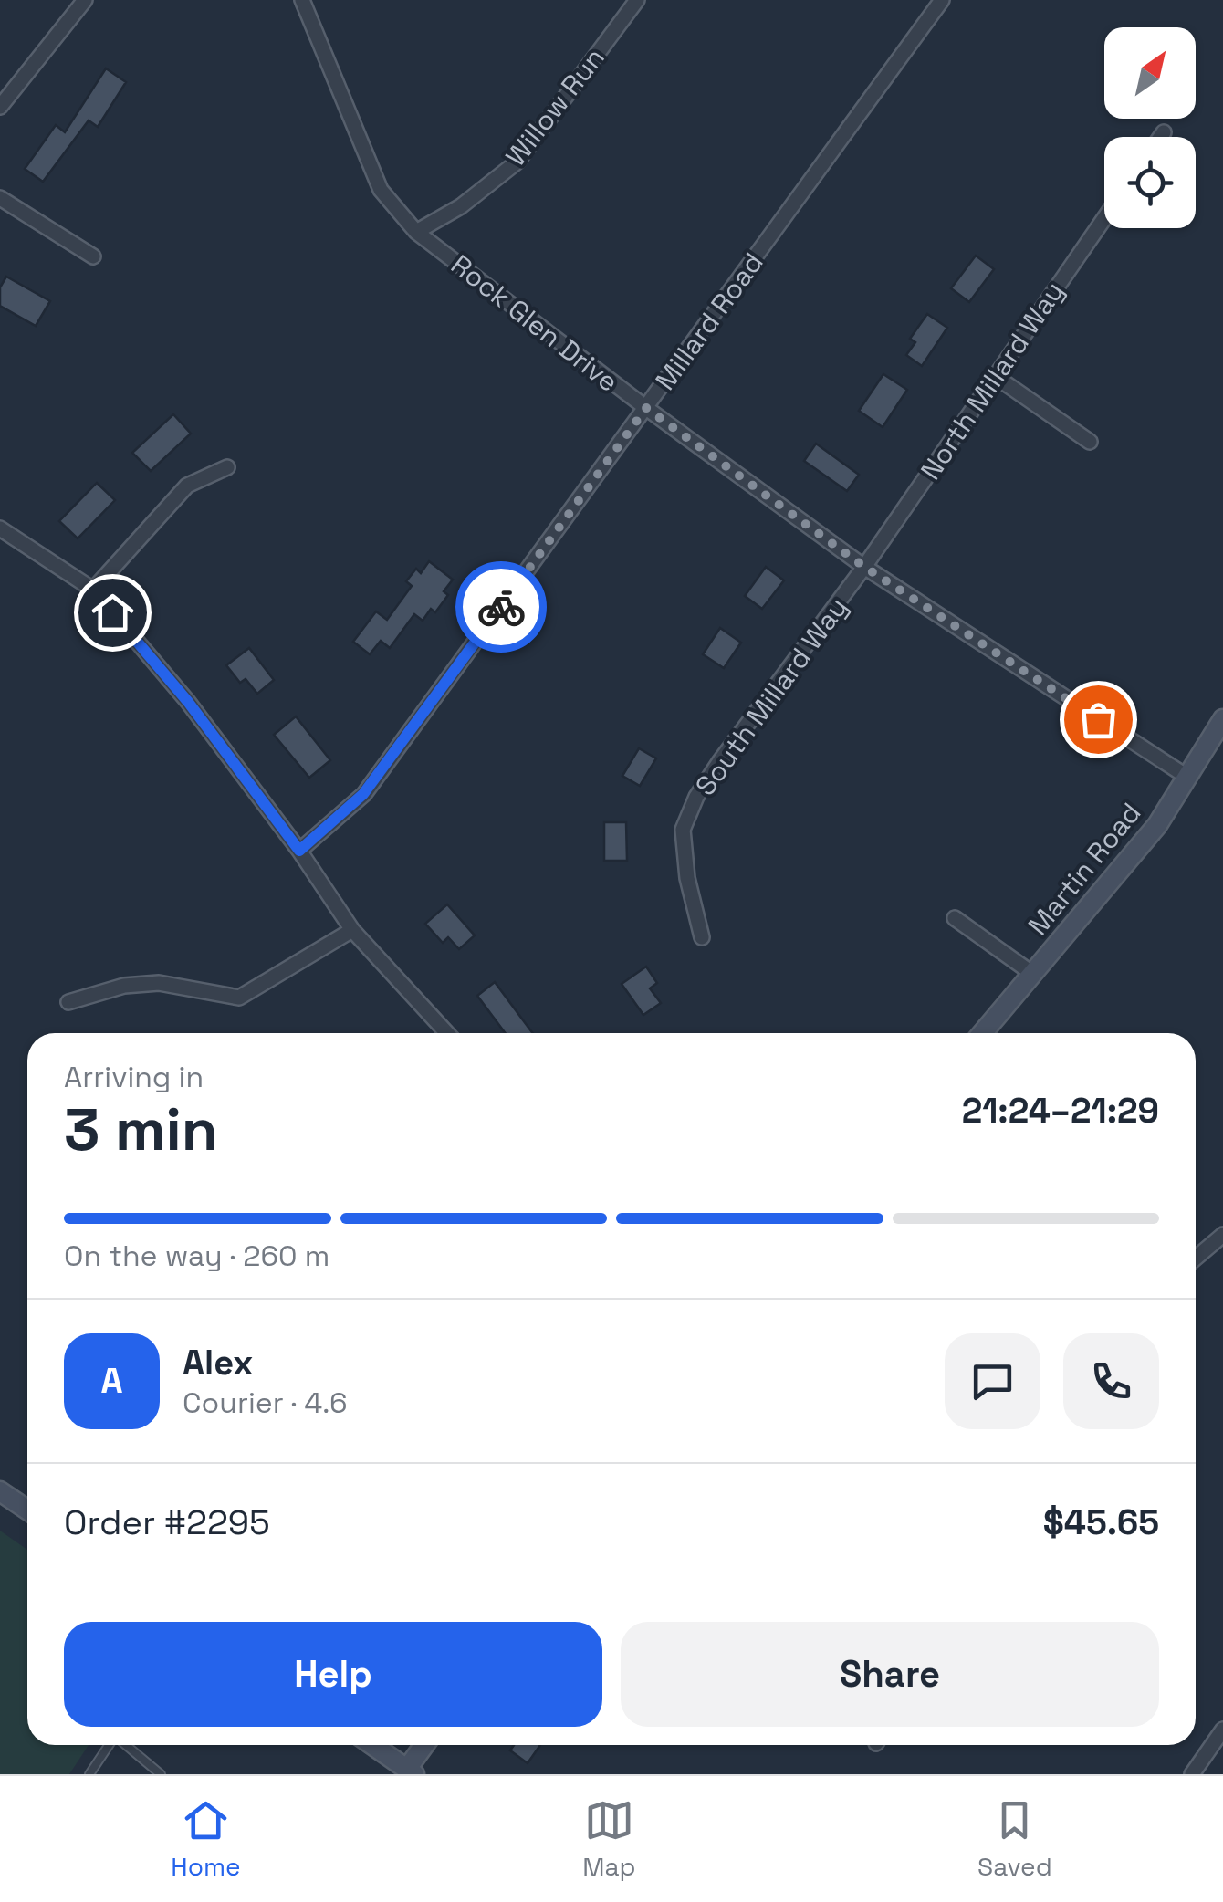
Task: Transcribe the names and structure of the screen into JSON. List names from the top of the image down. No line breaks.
{"streets":{"street":["Willow Run","Millard Road","Rock Glen Drive","North Millard Way","South Millard Way","Martin Road"]},"crossings":[["Willow Run","Rock Glen Drive"],["Millard Road","Rock Glen Drive"],["Rock Glen Drive","North Millard Way"],["Rock Glen Drive","South Millard Way"],["Rock Glen Drive","Martin Road"],["North Millard Way","South Millard Way"]],"north":"top right","page":{"heading":["3 min","Arriving in","21:24–21:29"],"panel":["Alex","Courier · 4.6","Order #2295","$45.65"],"bar":"On the way · 260 m","round":"A","buttons":["Help","Share"],"tabs":["Home","Map","Saved"]}}
